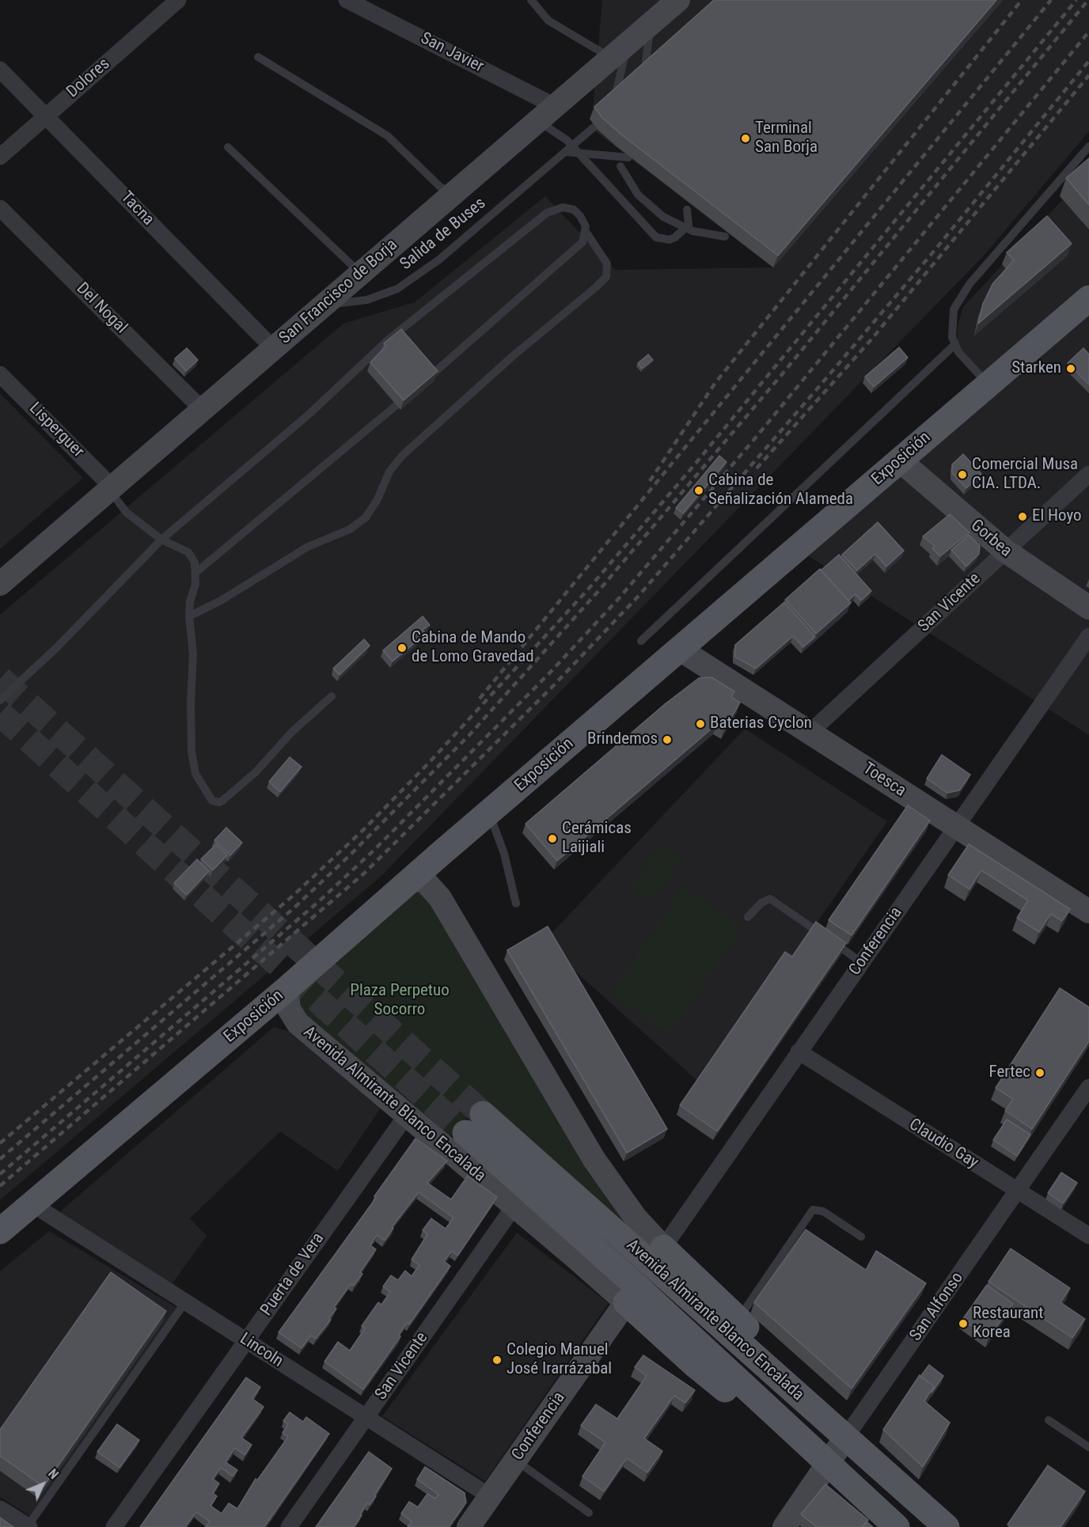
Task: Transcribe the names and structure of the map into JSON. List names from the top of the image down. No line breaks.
{"streets":{"main road":["Exposición","Avenida Almirante Blanco Encalada"],"street":["San Javier","Dolores","Tacna","San Francisco de Borja","Del Nogal","Lisperguer","Gorbea","San Vicente","Toesca","Conferencia","Claudio Gay","Puerta de Vera","San Alfonso","Lincoln"],"lane":["Salida de Buses"]},"crossings":[["San Javier","San Francisco de Borja"],["Dolores","Tacna"],["Tacna","San Francisco de Borja"],["Salida de Buses","San Francisco de Borja"],["San Francisco de Borja","Del Nogal"],["San Francisco de Borja","Lisperguer"],["Exposición","Gorbea"],["Exposición","Toesca"],["Exposición","Avenida Almirante Blanco Encalada"],["Exposición","Lincoln"],["Gorbea","San Vicente"],["San Vicente","Toesca"],["San Vicente","Avenida Almirante Blanco Encalada"],["San Vicente","Lincoln"],["Toesca","Conferencia"],["Conferencia","Avenida Almirante Blanco Encalada"],["Conferencia","Claudio Gay"],["Conferencia","Lincoln"],["Avenida Almirante Blanco Encalada","Puerta de Vera"],["Avenida Almirante Blanco Encalada","San Alfonso"],["Claudio Gay","San Alfonso"],["Puerta de Vera","Lincoln"]],"parks":["Plaza Perpetuo Socorro"],"places":["Terminal San Borja","Starken","Comercial Musa CIA. LTDA.","Cabina de Señalización Alameda","El Hoyo","Cabina de Mando de Lomo Gravedad","Baterias Cyclon","Brindemos","Cerámicas Laijiali","Fertec","Restaurant Korea","Colegio Manuel José Irarrázabal"],"north":"top right"}
